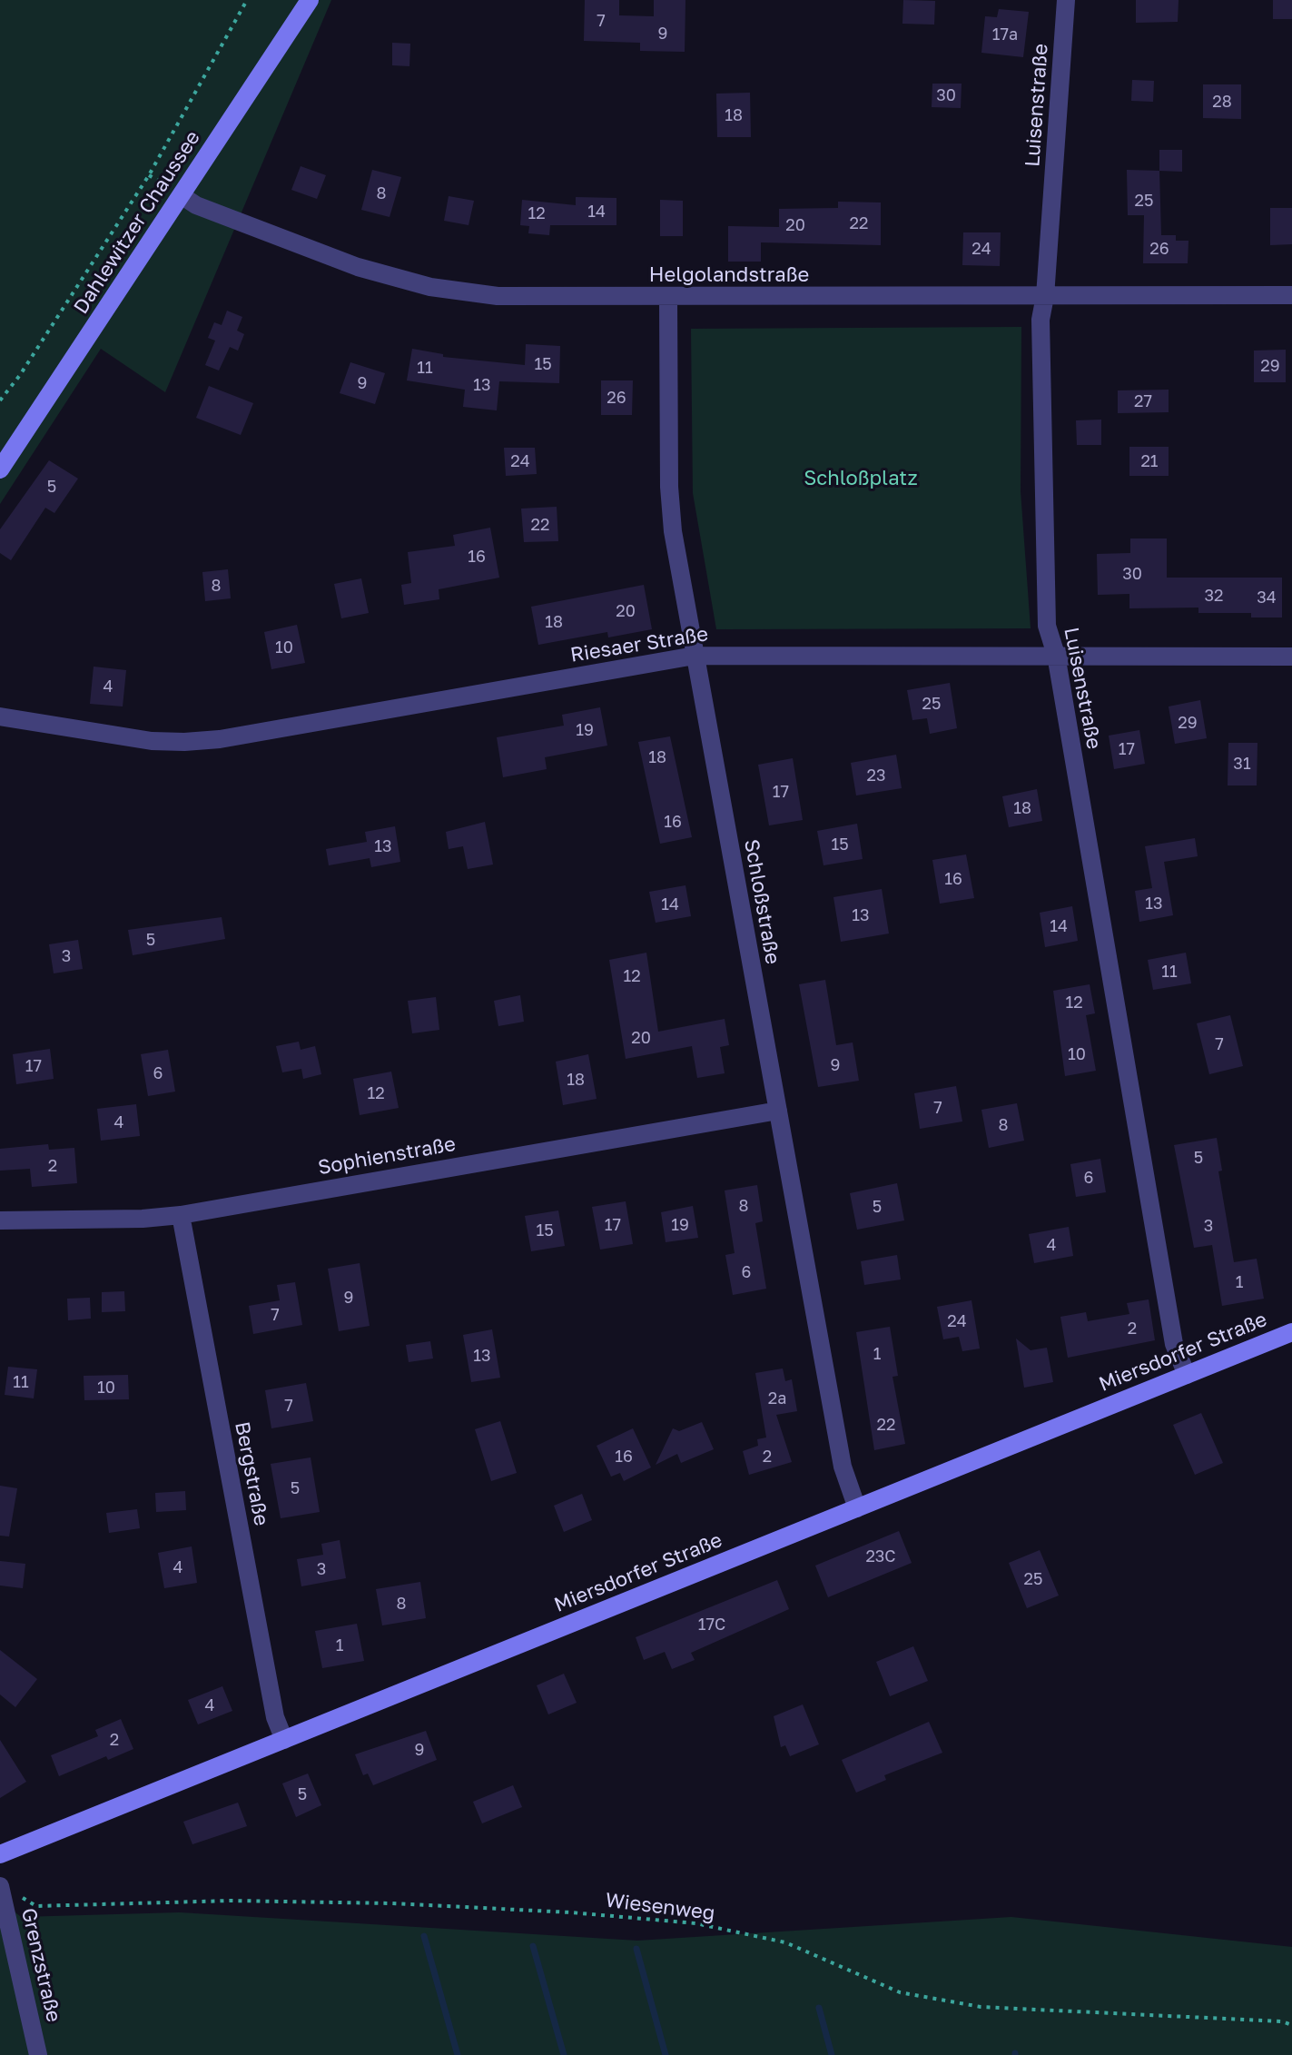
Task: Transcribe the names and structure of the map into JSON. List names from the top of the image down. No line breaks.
{"streets":{"street":["Luisenstraße","Dahlewitzer Chaussee","Helgolandstraße","Riesaer Straße","Schloßstraße","Sophienstraße","Miersdorfer Straße","Bergstraße","Grenzstraße"],"path":["Wiesenweg"]},"crossings":[["Luisenstraße","Helgolandstraße"],["Luisenstraße","Riesaer Straße"],["Luisenstraße","Miersdorfer Straße"],["Dahlewitzer Chaussee","Helgolandstraße"],["Helgolandstraße","Schloßstraße"],["Riesaer Straße","Schloßstraße"],["Schloßstraße","Sophienstraße"],["Schloßstraße","Miersdorfer Straße"],["Sophienstraße","Bergstraße"],["Miersdorfer Straße","Bergstraße"],["Wiesenweg","Grenzstraße"]],"parks":["Schloßplatz"],"house_numbers":["7","9","17a","30","28","18","8","25","14","12","22","20","24","26","15","29","11","9","13","26","27","24","21","5","22","16","30","8","32","34","20","18","10","4","25","29","19","17","18","31","23","17","18","16","15","13","16","13","14","13","14","5","3","11","12","12","20","7","10","9","17","6","18","12","7","4","8","5","2","6","8","5","17","19","3","15","4","6","1","9","7","24","2","1","13","11","10","2a","7","22","16","2","5","23C","4","3","25","8","17C","1","4","2","9","5"]}
